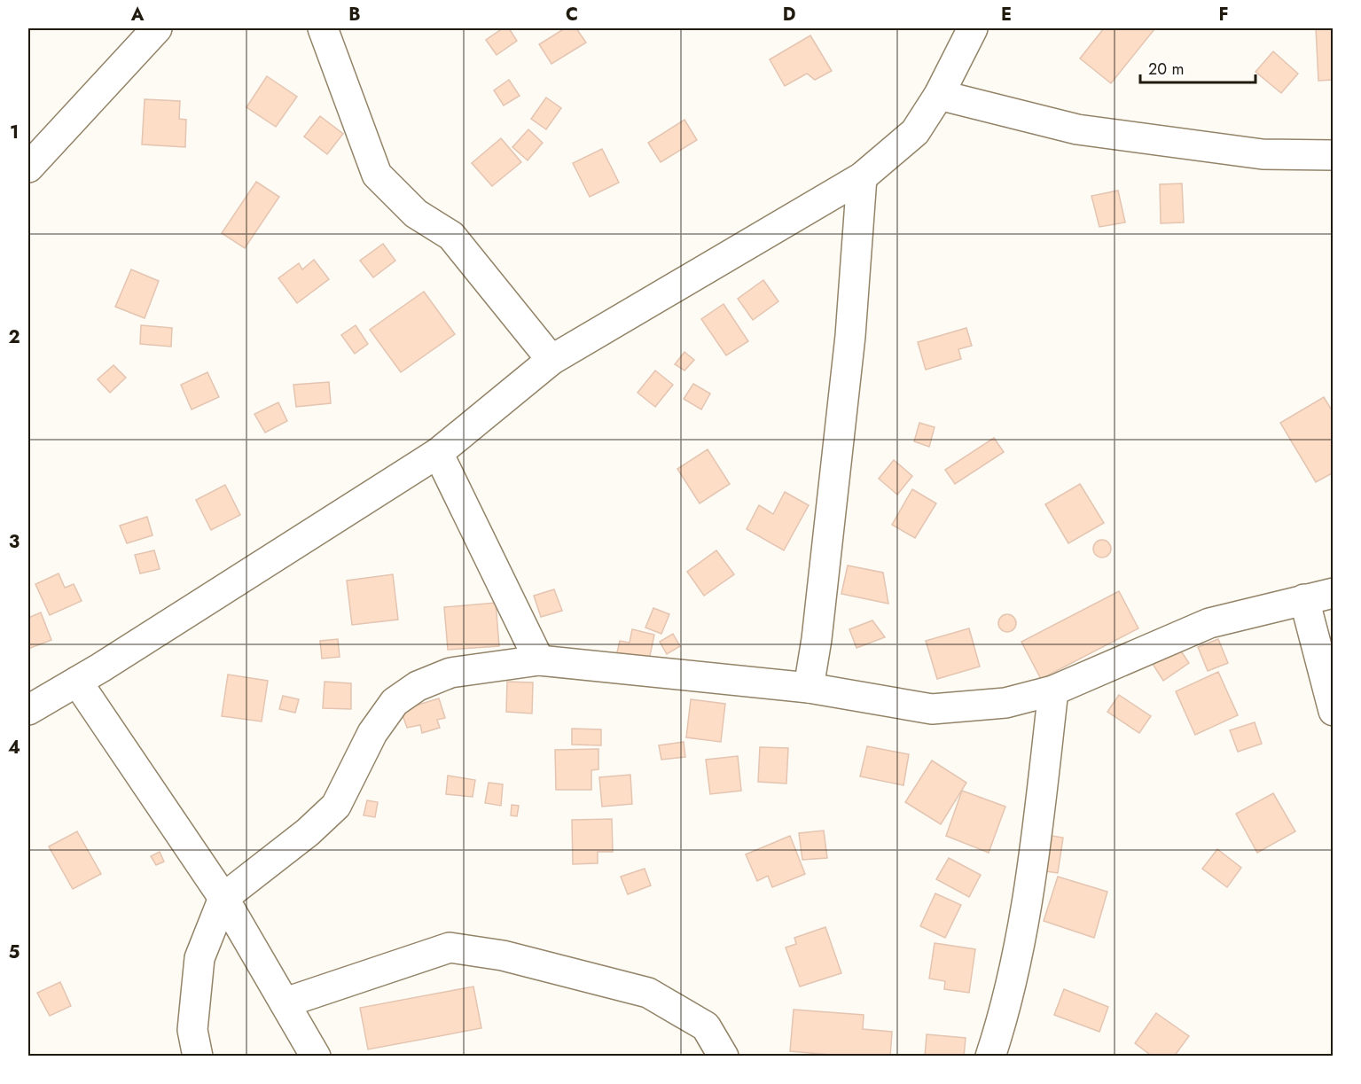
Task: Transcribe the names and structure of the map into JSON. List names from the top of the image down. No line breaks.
{"scale_bar":"20 m","grid":{"columns":["A","B","C","D","E","F"],"rows":["1","2","3","4","5"]}}
